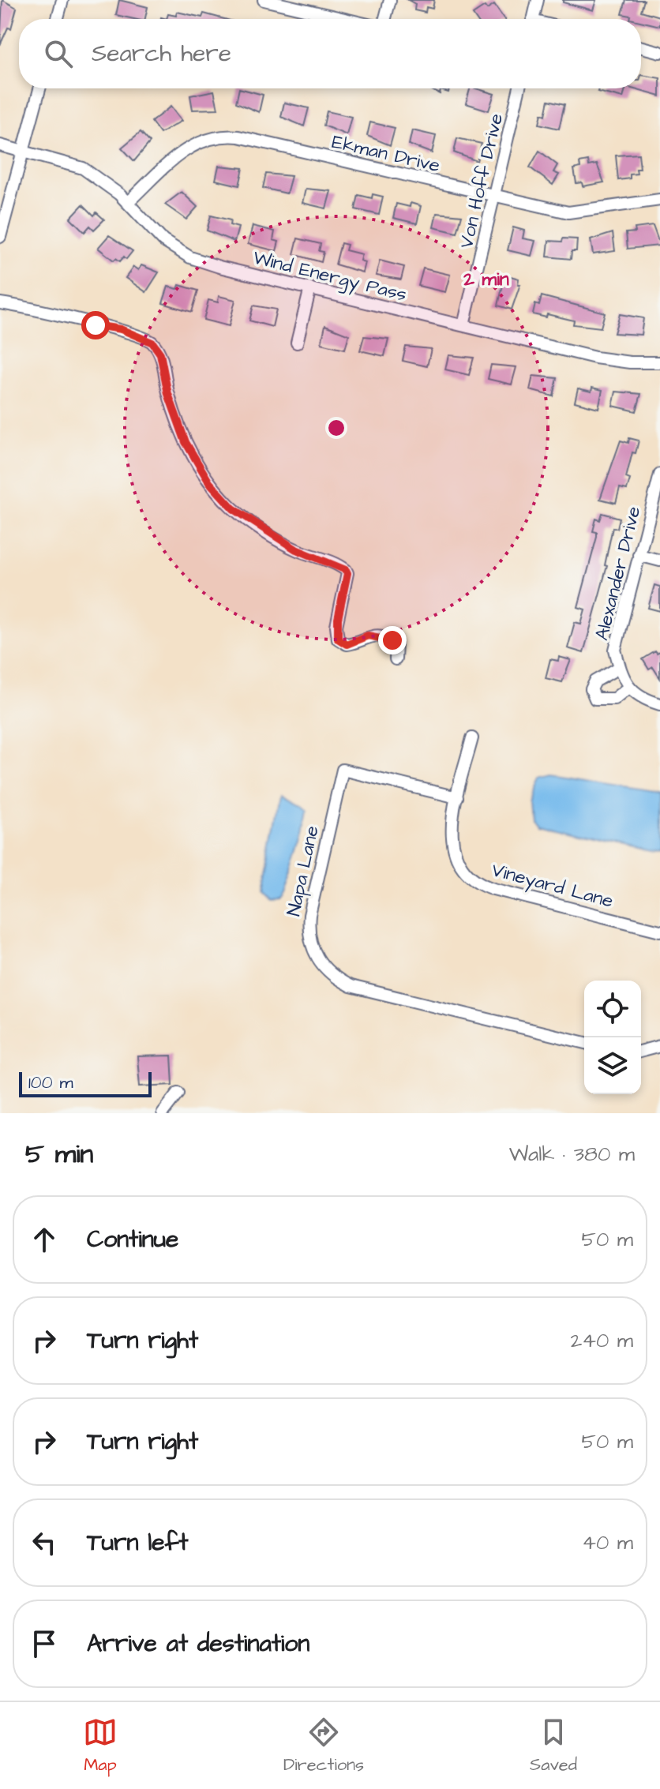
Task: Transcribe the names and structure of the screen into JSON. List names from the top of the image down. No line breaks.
{"streets":{"street":["Ekman Drive","Von Hoff Drive","Wind Energy Pass","Alexander Drive","Napa Lane","Vineyard Lane"]},"crossings":[["Ekman Drive","Von Hoff Drive"],["Ekman Drive","Wind Energy Pass"],["Von Hoff Drive","Wind Energy Pass"],["Napa Lane","Vineyard Lane"]],"scale_bar":"100 m","page":{"search":"Search here","scale":"100 m","heading":["5 min","Walk · 380 m"],"list":[["Continue","50 m"],["Turn right","240 m"],["Turn right","50 m"],["Turn left","40 m"],"Arrive at destination"],"nav":["Map","Directions","Saved"]},"rings":["2 min"]}
